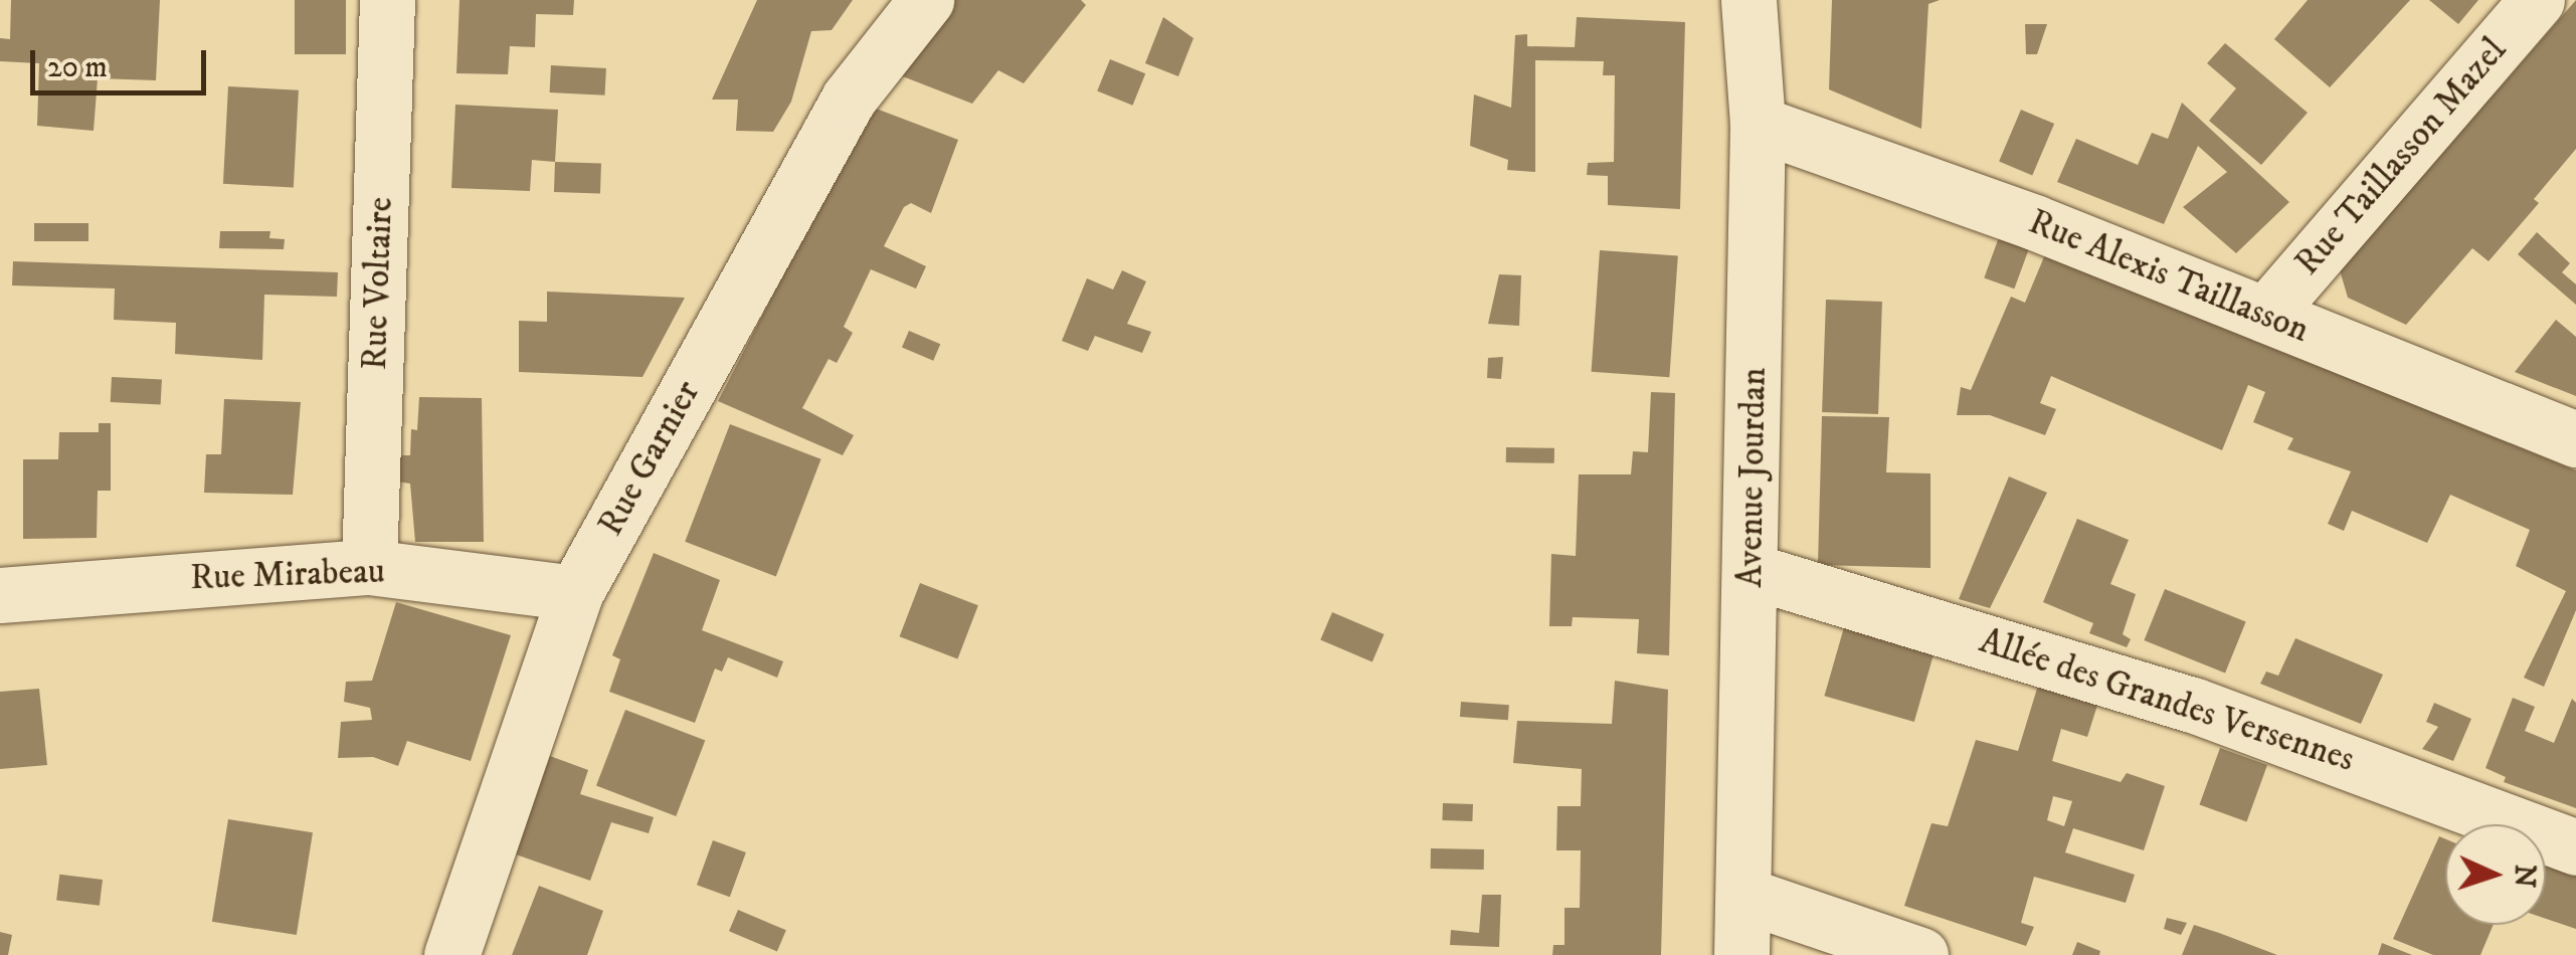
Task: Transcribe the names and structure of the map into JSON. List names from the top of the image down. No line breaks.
{"streets":{"street":["Rue Taillasson Mazel","Rue Alexis Taillasson","Rue Voltaire","Rue Garnier","Avenue Jourdan","Rue Mirabeau","Allée des Grandes Versennes"]},"crossings":[["Rue Taillasson Mazel","Rue Alexis Taillasson"],["Rue Alexis Taillasson","Avenue Jourdan"],["Rue Voltaire","Rue Mirabeau"],["Rue Garnier","Rue Mirabeau"],["Avenue Jourdan","Allée des Grandes Versennes"]],"scale_bar":"20 m","north":"right"}
